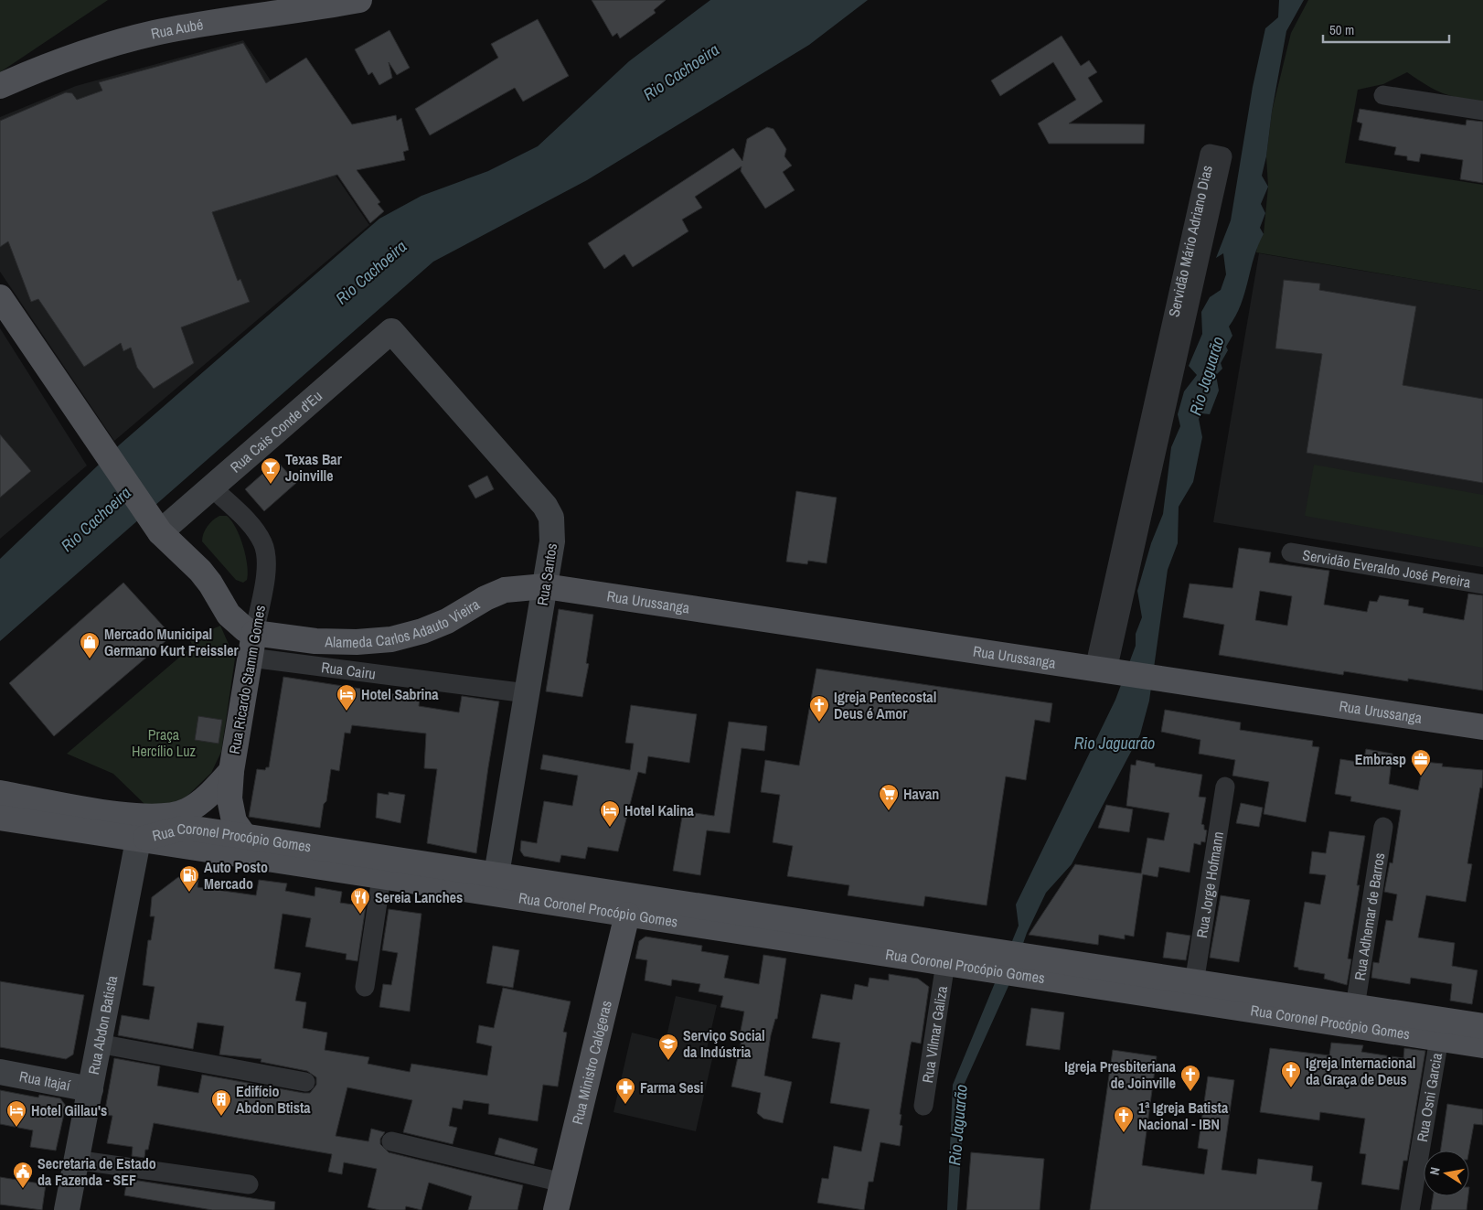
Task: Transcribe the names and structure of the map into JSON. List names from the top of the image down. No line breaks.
{"streets":{"main road":["Rua Aubé","Rua Urussanga","Alameda Carlos Adauto Vieira","Rua Ricardo Stamm Gomes","Rua Coronel Procópio Gomes","Rua Ministro Calógeras"],"street":["Servidão Mário Adriano Dias","Rua Cais Conde d'Eu","Servidão Everaldo José Pereira","Rua Santos","Rua Cairu","Rua Jorge Hofmann","Rua Adhemar de Barros","Rua Abdon Batista","Rua Vilmar Galiza","Rua Itajaí","Rua Osni Garcia"]},"crossings":[["Servidão Mário Adriano Dias","Rua Urussanga"],["Rua Cais Conde d'Eu","Rua Santos"],["Rua Cais Conde d'Eu","Rua Ricardo Stamm Gomes"],["Rua Santos","Rua Urussanga"],["Rua Santos","Alameda Carlos Adauto Vieira"],["Rua Santos","Rua Cairu"],["Rua Santos","Rua Coronel Procópio Gomes"],["Rua Urussanga","Alameda Carlos Adauto Vieira"],["Alameda Carlos Adauto Vieira","Rua Ricardo Stamm Gomes"],["Rua Cairu","Rua Ricardo Stamm Gomes"],["Rua Coronel Procópio Gomes","Rua Jorge Hofmann"],["Rua Coronel Procópio Gomes","Rua Adhemar de Barros"],["Rua Coronel Procópio Gomes","Rua Abdon Batista"],["Rua Coronel Procópio Gomes","Rua Vilmar Galiza"],["Rua Coronel Procópio Gomes","Rua Ministro Calógeras"],["Rua Coronel Procópio Gomes","Rua Osni Garcia"],["Rua Abdon Batista","Rua Itajaí"]],"water":["Rio Cachoeira","Rio Jaguarão"],"parks":["Praça Hercílio Luz"],"places":{"bar":["Texas Bar Joinville"],"shop":["Mercado Municipal Germano Kurt Freissler"],"hotel":["Hotel Sabrina","Hotel Kalina","Hotel Gillau's"],"church":["Igreja Pentecostal Deus é Amor","Igreja Internacional da Graça de Deus","Igreja Presbiteriana de Joinville","1ª Igreja Batista Nacional - IBN"],"office":["Embrasp"],"supermarket":["Havan"],"fuel station":["Auto Posto Mercado"],"restaurant":["Sereia Lanches"],"school or university":["Serviço Social da Indústria"],"pharmacy":["Farma Sesi"],"building":["Edifício Abdon Btista"],"public building":["Secretaria de Estado da Fazenda - SEF"]},"scale_bar":"50 m","north":"left"}
